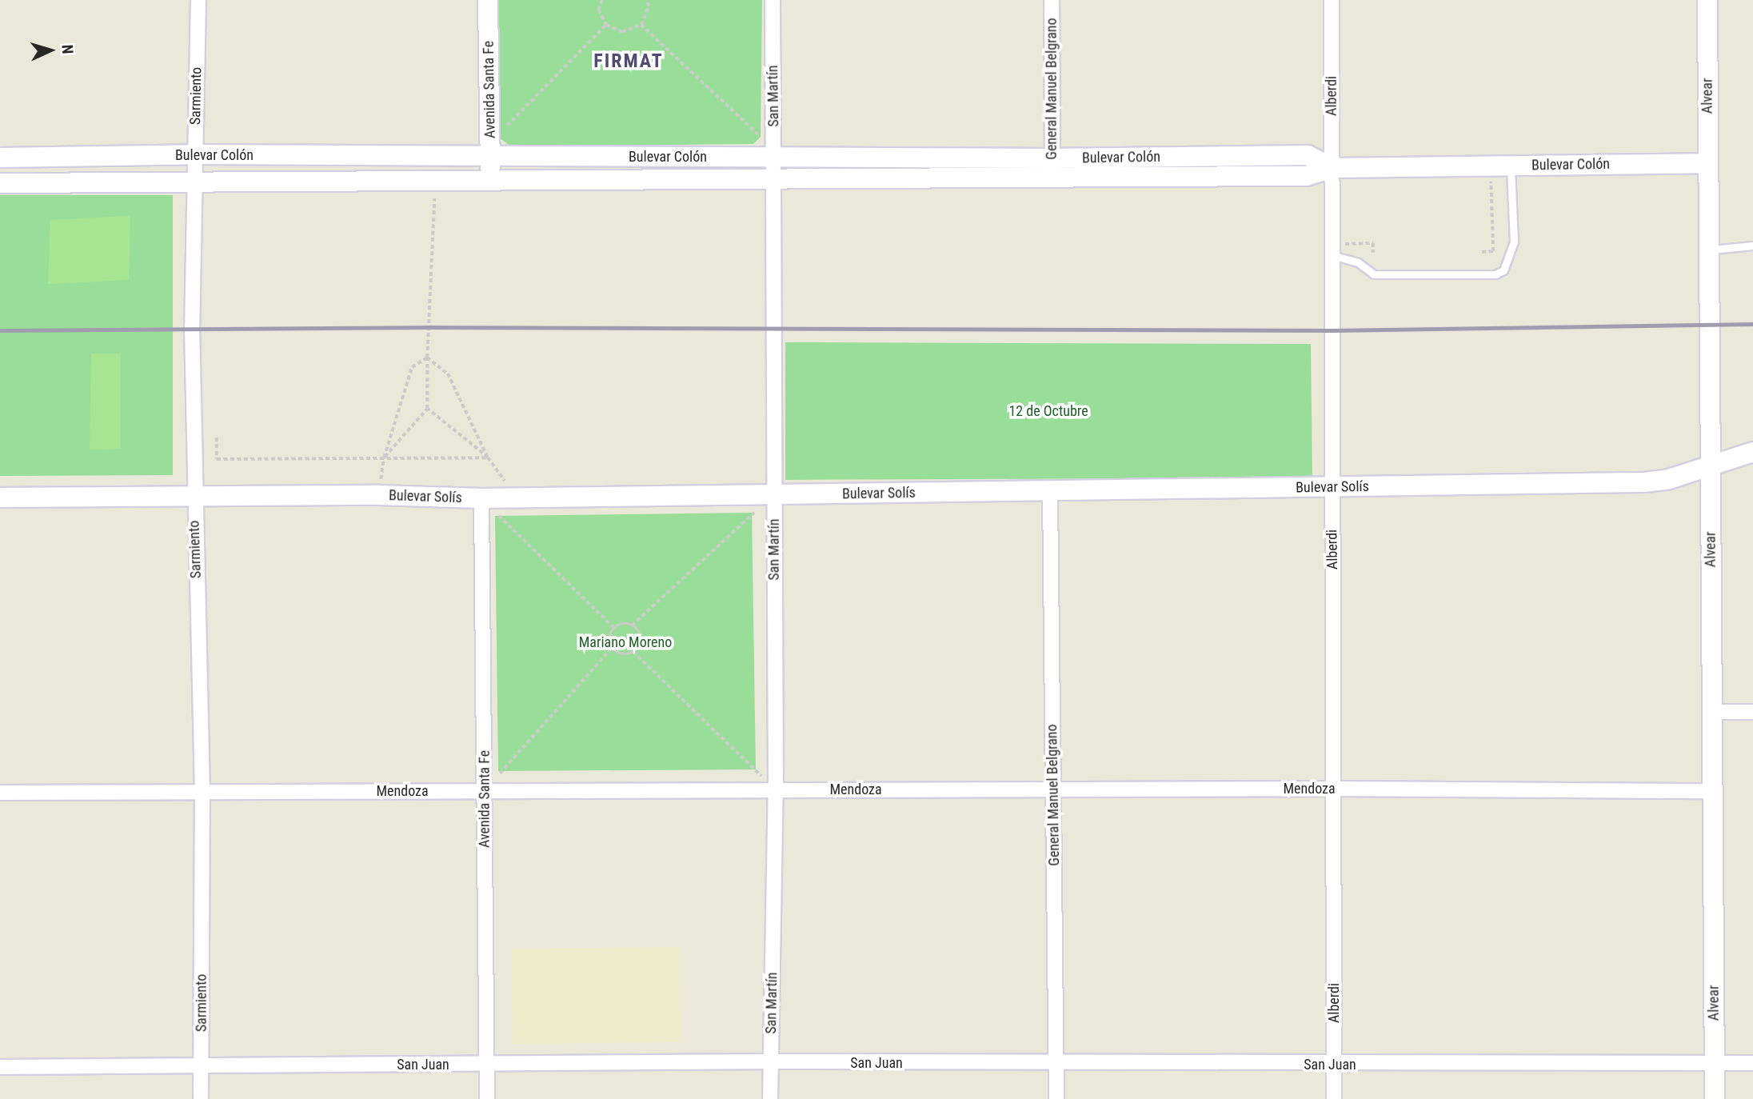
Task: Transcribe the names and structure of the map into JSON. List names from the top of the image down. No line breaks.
{"streets":{"main road":["Avenida Santa Fe","Alvear","Bulevar Colón","Bulevar Solís"],"street":["General Manuel Belgrano","Sarmiento","San Martín","Alberdi","Mendoza","San Juan"]},"crossings":[["General Manuel Belgrano","Bulevar Colón"],["General Manuel Belgrano","Bulevar Solís"],["General Manuel Belgrano","Mendoza"],["General Manuel Belgrano","San Juan"],["Avenida Santa Fe","Bulevar Colón"],["Avenida Santa Fe","Bulevar Solís"],["Avenida Santa Fe","Mendoza"],["Avenida Santa Fe","San Juan"],["Sarmiento","Bulevar Colón"],["Sarmiento","Bulevar Solís"],["Sarmiento","Mendoza"],["Sarmiento","San Juan"],["San Martín","Bulevar Colón"],["San Martín","Bulevar Solís"],["San Martín","Mendoza"],["San Martín","San Juan"],["Alberdi","Bulevar Colón"],["Alberdi","Bulevar Solís"],["Alberdi","Mendoza"],["Alberdi","San Juan"],["Alvear","Bulevar Colón"],["Alvear","Bulevar Solís"],["Alvear","Mendoza"],["Alvear","San Juan"]],"districts":["FIRMAT"],"parks":["12 de Octubre","Mariano Moreno"],"north":"right"}
